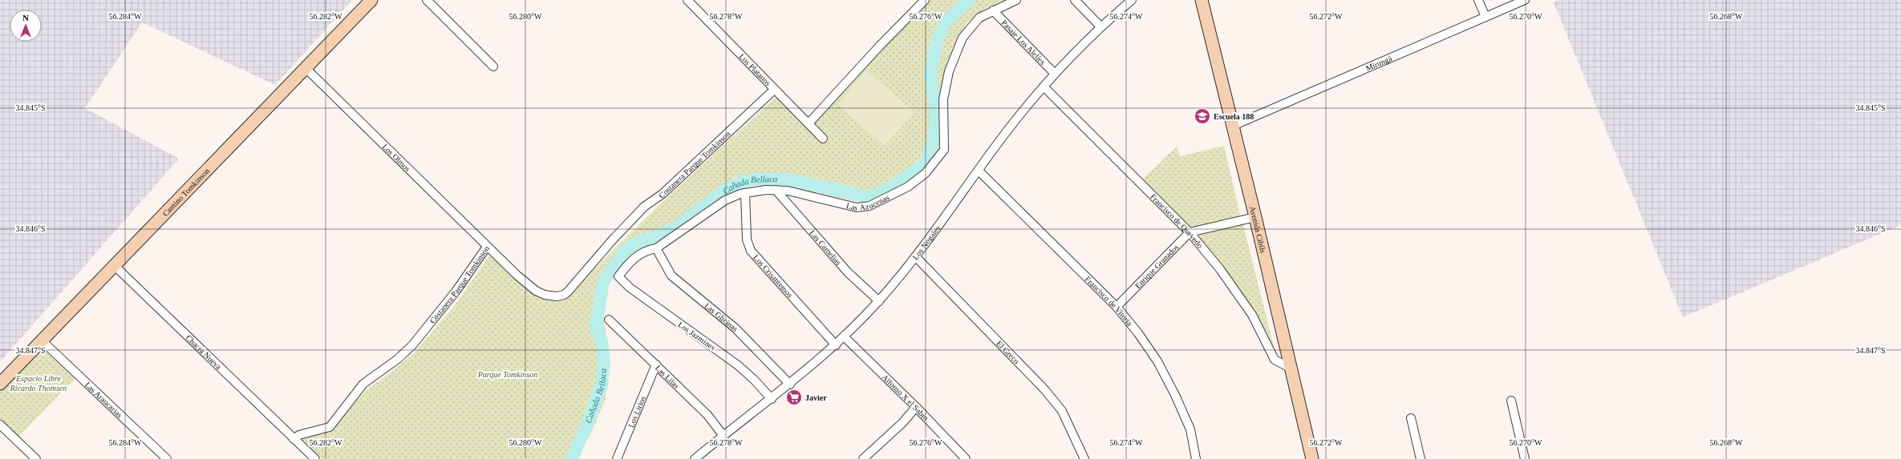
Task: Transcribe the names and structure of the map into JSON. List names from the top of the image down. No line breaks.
{"streets":{"street":["Pasaje Los Alelíes","Mirungá","Los Platanos","Los Olmos","Costanera Parque Tomkinson","Camino Tomkinson","Las Azucenas","Francisco de Quevedo","Avenida Cibils","Los Nogales","Las Camelias","Enrique Granados","Los Crisantemos","Francisco de Vitoria","Las Glicinas","Los Jazmines","Chacra Nueva","El Greco","Las Lilas","Alfonso X el Sabio","Las Araucarias","Los Lirios"]},"crossings":[["Pasaje Los Alelíes","Las Azucenas"],["Pasaje Los Alelíes","Los Nogales"],["Mirungá","Avenida Cibils"],["Los Platanos","Costanera Parque Tomkinson"],["Los Olmos","Costanera Parque Tomkinson"],["Los Olmos","Camino Tomkinson"],["Costanera Parque Tomkinson","Chacra Nueva"],["Camino Tomkinson","Chacra Nueva"],["Camino Tomkinson","Las Araucarias"],["Las Azucenas","Las Camelias"],["Las Azucenas","Los Crisantemos"],["Las Azucenas","Las Glicinas"],["Las Azucenas","Los Jazmines"],["Francisco de Quevedo","Avenida Cibils"],["Francisco de Quevedo","Los Nogales"],["Francisco de Quevedo","Enrique Granados"],["Los Nogales","Las Camelias"],["Los Nogales","Los Crisantemos"],["Los Nogales","Francisco de Vitoria"],["Los Nogales","Las Glicinas"],["Los Nogales","Los Jazmines"],["Los Nogales","El Greco"],["Los Nogales","Las Lilas"],["Los Nogales","Alfonso X el Sabio"],["Enrique Granados","Francisco de Vitoria"],["Las Lilas","Los Lirios"]],"water":["Cañada Bellaca"],"parks":["Parque Tomkinson","Espacio Libre Ricardo Thomsen"],"places":{"school or university":["Escuela 188"],"supermarket":["Javier"]},"north":"top","coordinates":["56.284°W","56.282°W","56.280°W","56.278°W","56.276°W","56.274°W","56.272°W","56.270°W","56.268°W","34.845°S","34.846°S","34.847°S"]}
